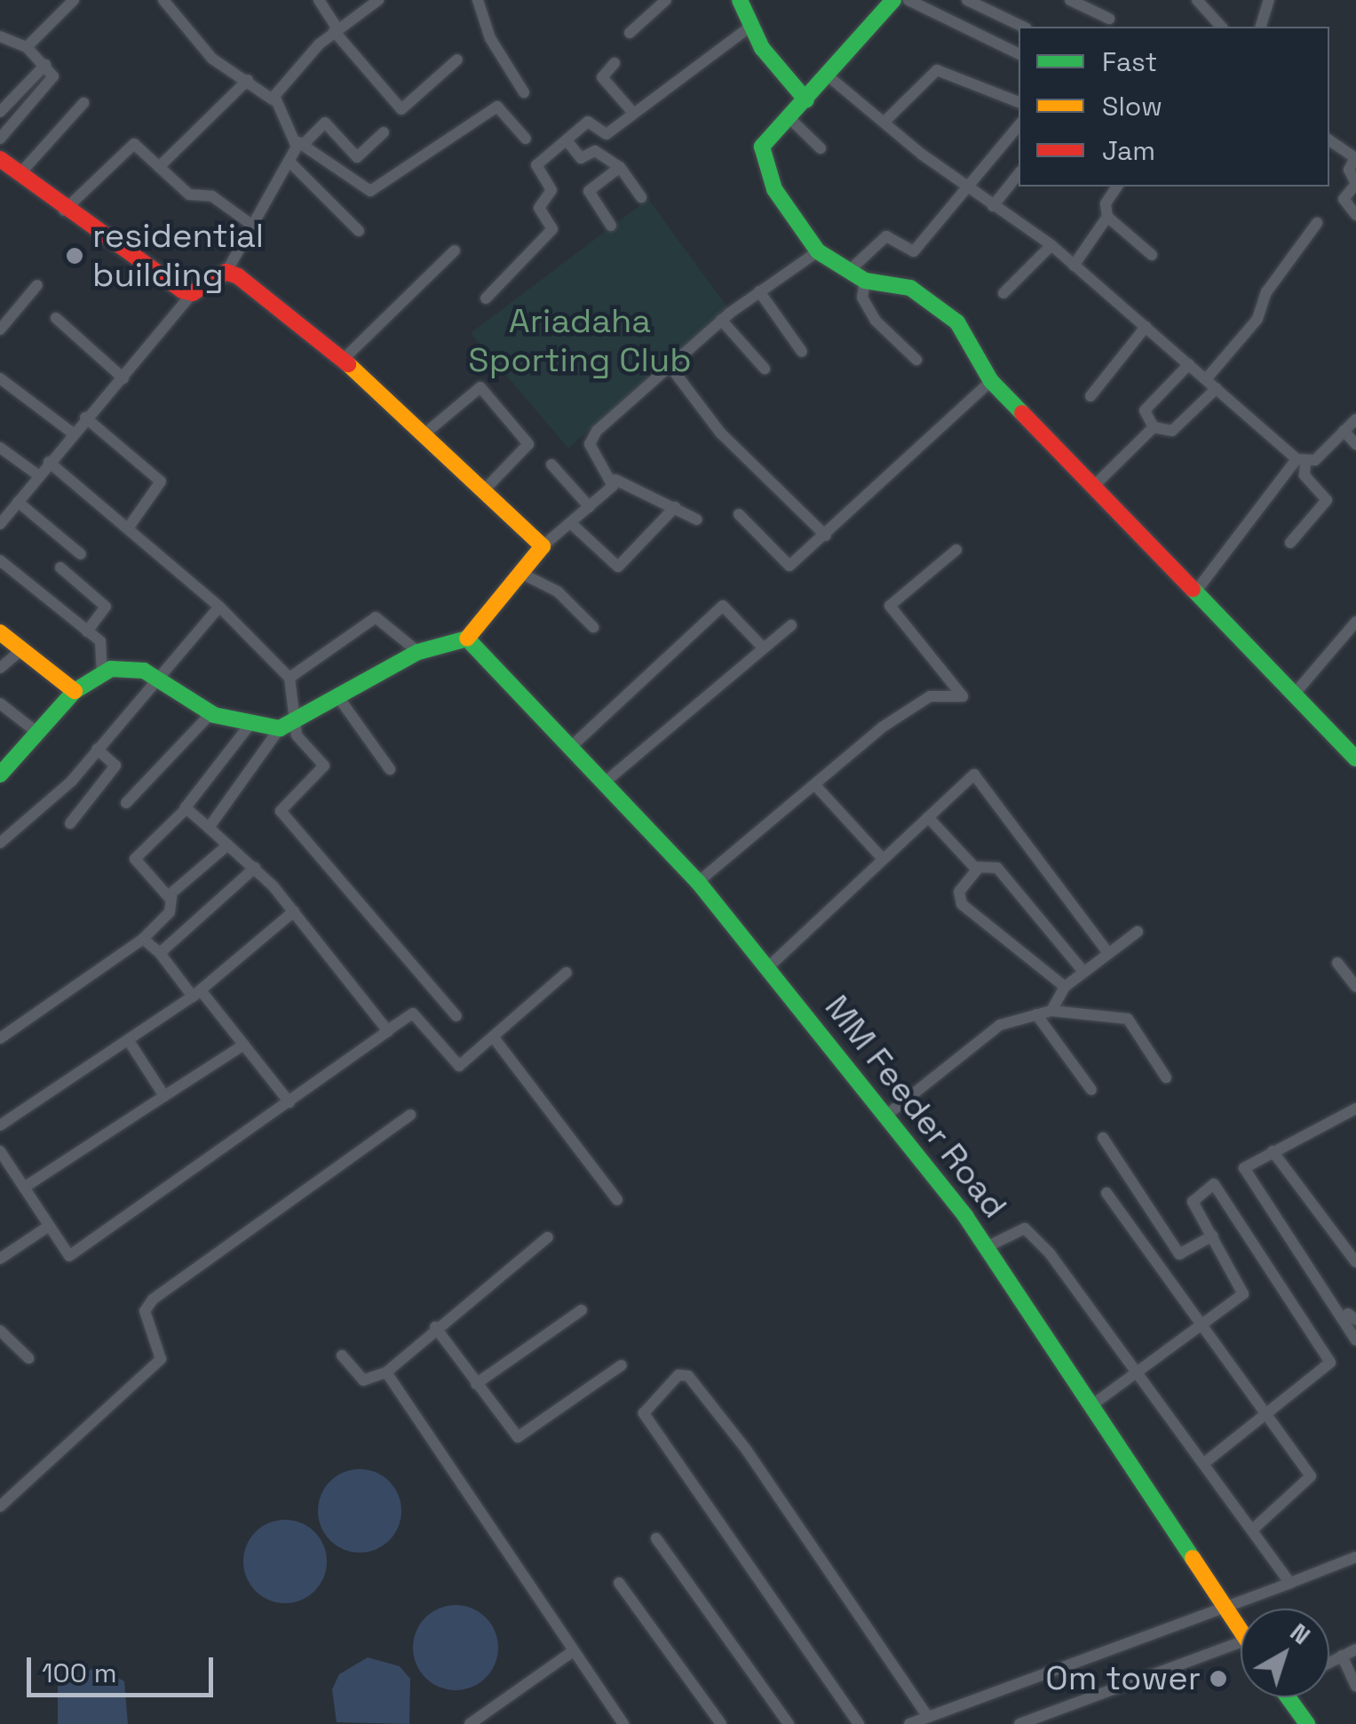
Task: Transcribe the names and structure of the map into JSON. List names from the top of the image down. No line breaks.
{"streets":{"street":["MM Feeder Road"]},"parks":["Ariadaha Sporting Club"],"places":["residential building","Om tower"],"legend":["Fast","Slow","Jam"],"scale_bar":"100 m","north":"top right"}
